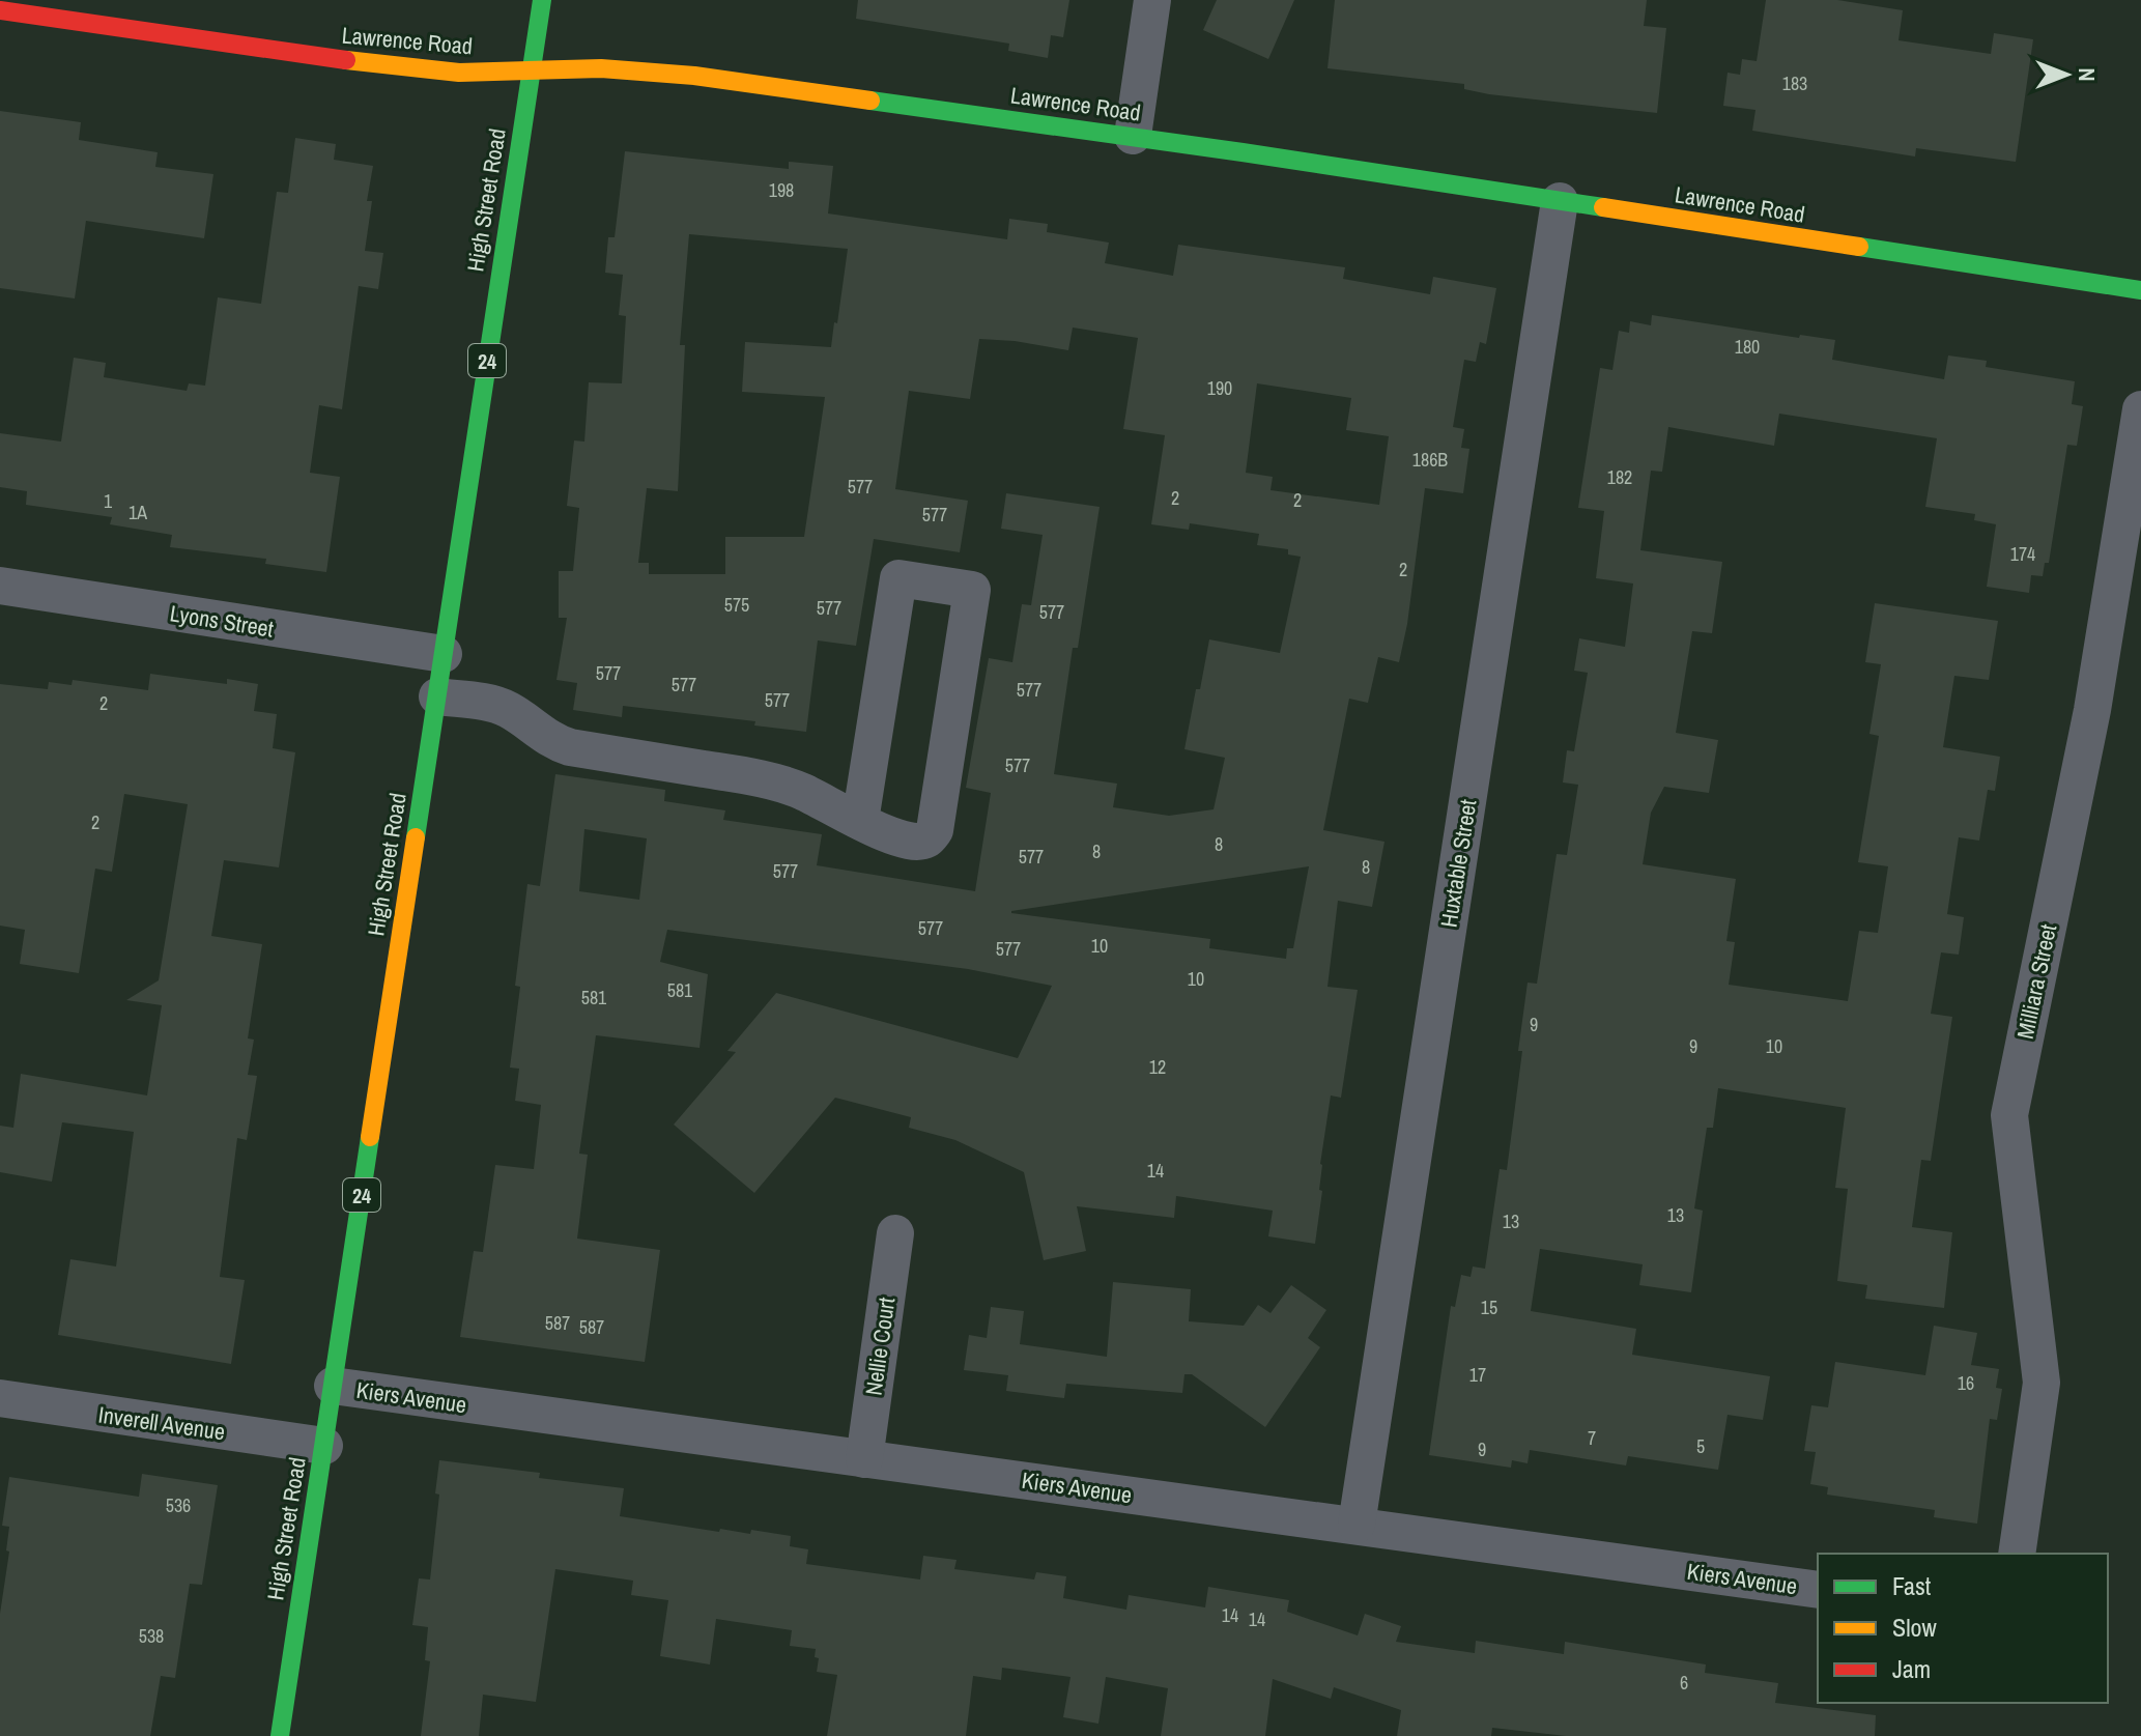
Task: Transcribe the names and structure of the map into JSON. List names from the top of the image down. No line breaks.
{"streets":{"street":["Lawrence Road","High Street Road","24","Lyons Street","Huxtable Street","Milliara Street","Nellie Court","Kiers Avenue","Inverell Avenue"]},"crossings":[["Lawrence Road","High Street Road"],["Lawrence Road","Huxtable Street"],["High Street Road","Lyons Street"],["High Street Road","Kiers Avenue"],["High Street Road","Inverell Avenue"],["Huxtable Street","Kiers Avenue"],["Nellie Court","Kiers Avenue"]],"house_numbers":["183","198","180","190","186B","182","577","2","2","1","1A","577","174","2","575","577","577","577","577","577","577","2","577","2","8","8","577","8","577","577","10","577","10","581","581","9","9","10","12","14","13","13","15","587","587","17","16","7","5","9","536","14","14","538","6"],"legend":["Fast","Slow","Jam"],"north":"right"}
